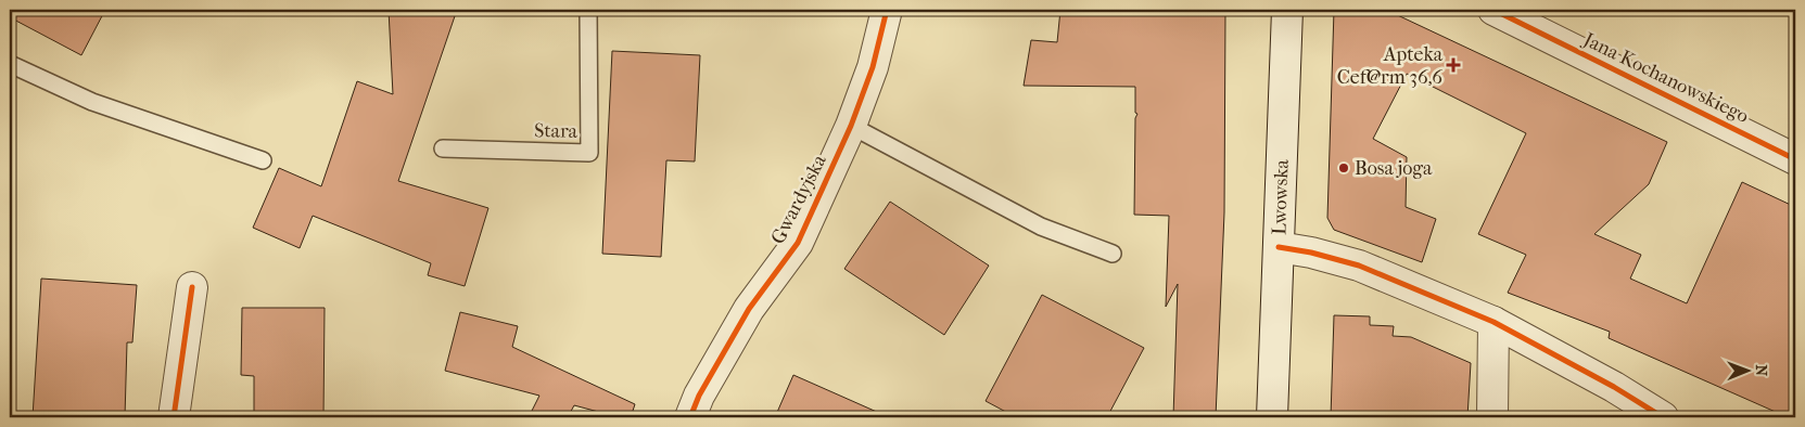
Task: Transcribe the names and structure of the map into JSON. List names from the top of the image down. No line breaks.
{"streets":{"street":["Jana Kochanowskiego","Lwowska","Gwardyjska"],"lane":["Stara"]},"places":{"health":["Apteka Cef@rm 36,6"],"other":["Bosa joga"]},"north":"right"}
